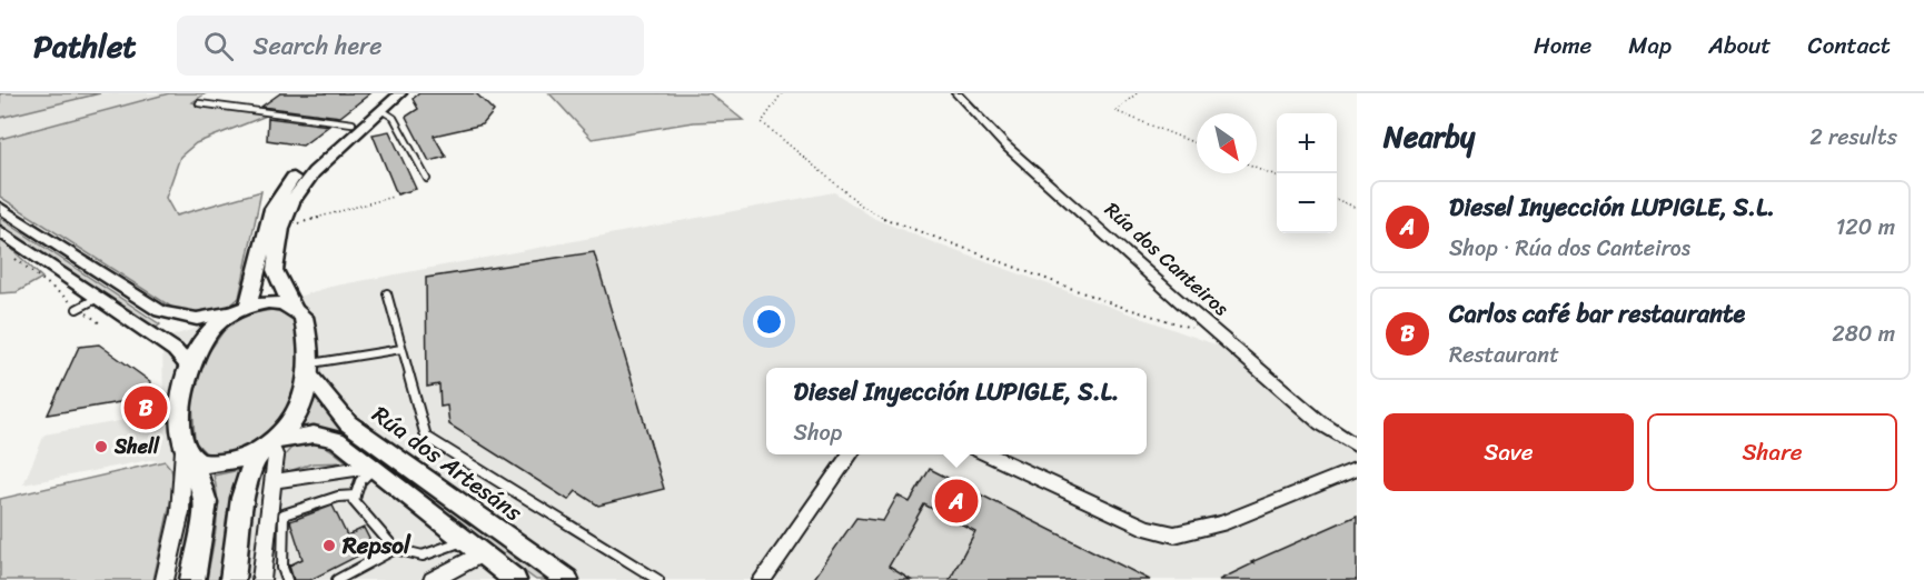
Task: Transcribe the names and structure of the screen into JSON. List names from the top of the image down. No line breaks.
{"streets":{"street":["Rúa dos Canteiros","Rúa dos Artesáns"]},"places":["Shell","Repsol"],"north":"bottom right","page":{"header":"Pathlet","search":"Search here","nav":["Home","Map","About","Contact"],"heading":["Nearby","2 results"],"map_buttons":["+","−"],"list":[{"mark":"A","name":"Diesel Inyección LUPIGLE, S.L.","note":"Shop · Rúa dos Canteiros","value":"120 m"},{"mark":"B","name":"Carlos café bar restaurante","note":"Restaurant","value":"280 m"}],"popup":["Diesel Inyección LUPIGLE, S.L.","Shop"],"pins":["B","A"],"buttons":["Save","Share"]}}
